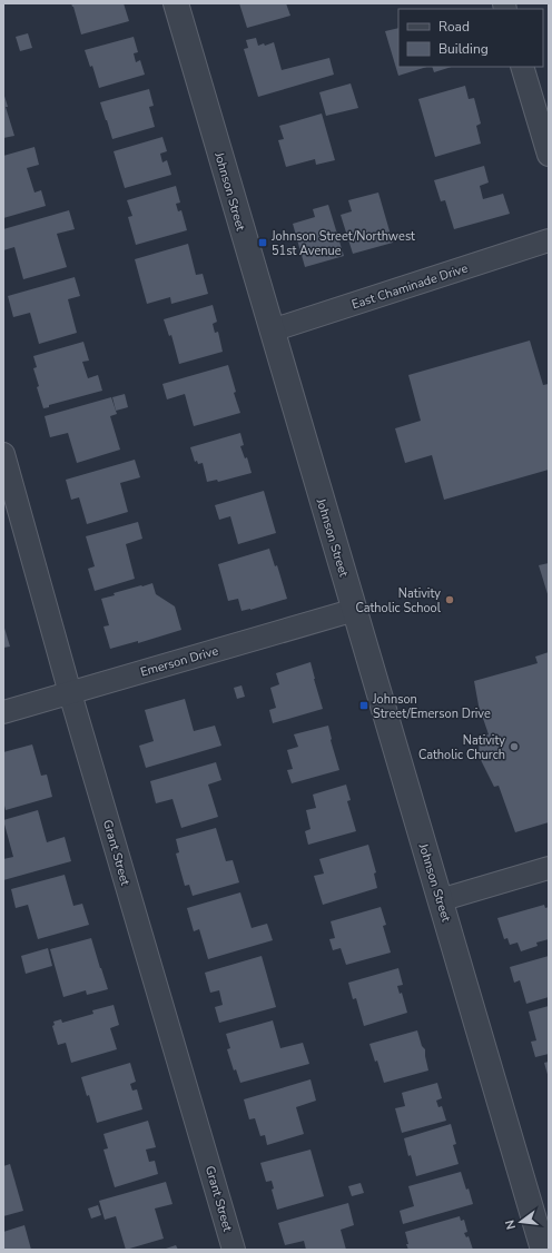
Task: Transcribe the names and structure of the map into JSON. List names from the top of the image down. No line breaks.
{"streets":{"street":["Johnson Street","East Chaminade Drive","Emerson Drive","Grant Street"]},"crossings":[["Johnson Street","East Chaminade Drive"],["Johnson Street","Emerson Drive"],["Emerson Drive","Grant Street"]],"places":{"transit":["Johnson Street/Northwest 51st Avenue","Johnson Street/Emerson Drive"],"other":["Nativity Catholic School","Nativity Catholic Church"]},"legend":["Road","Building"],"north":"left"}
